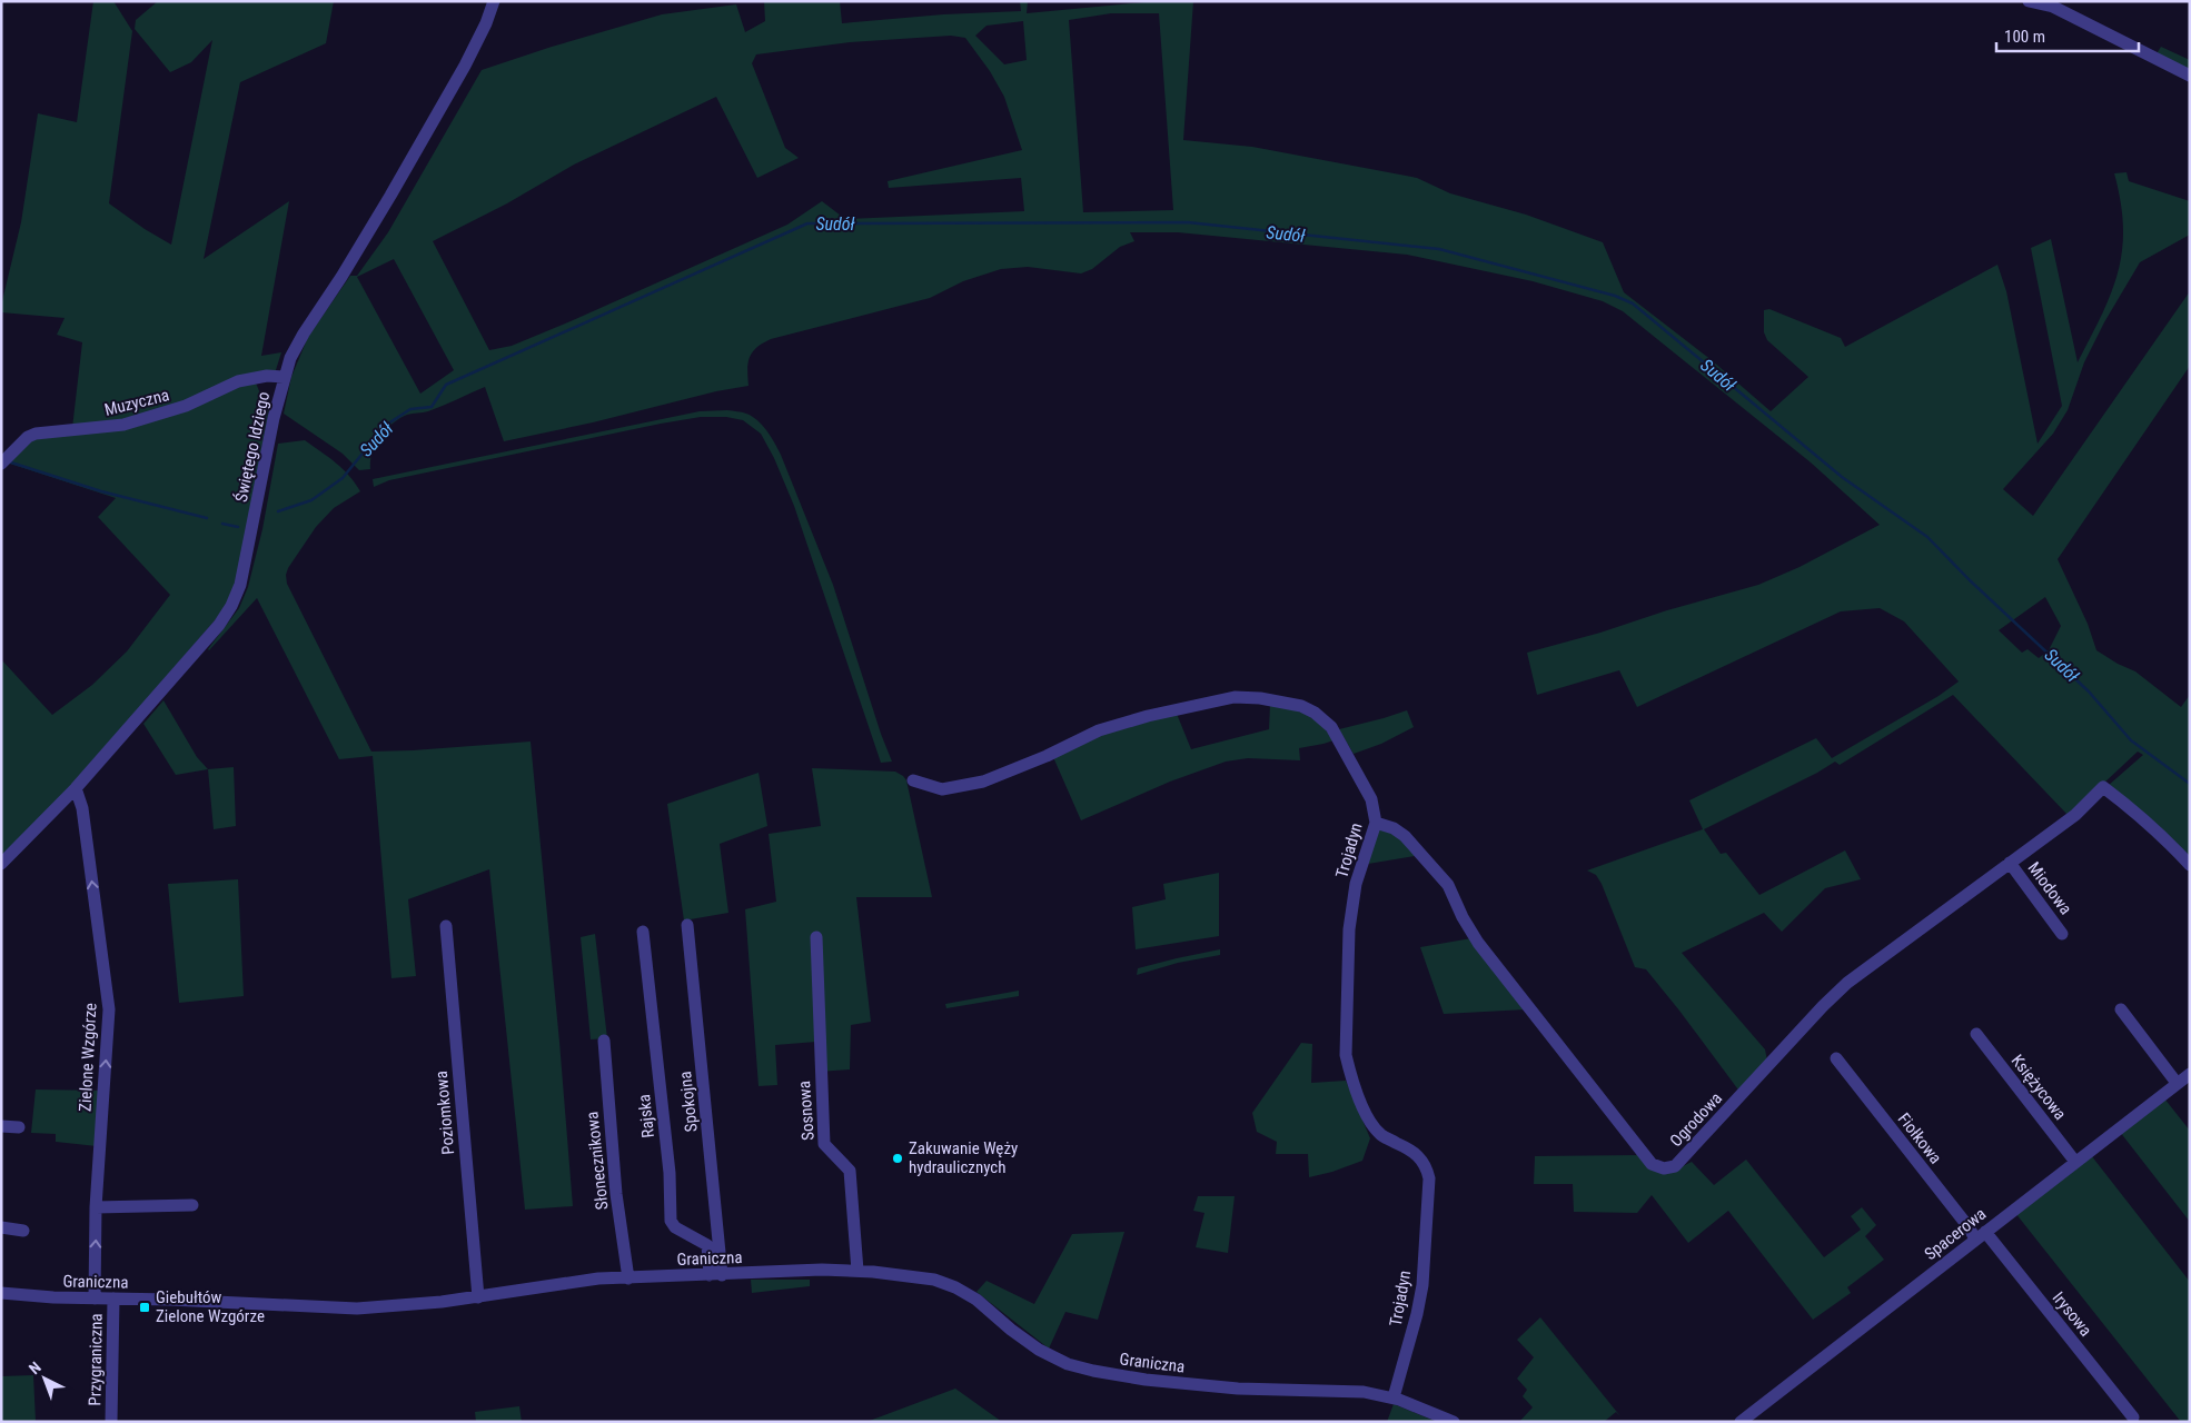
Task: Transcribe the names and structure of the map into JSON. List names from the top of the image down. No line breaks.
{"streets":{"street":["Muzyczna","Świętego Idziego","Trojadyn","Miodowa","Zielone Wzgórze","Księżycowa","Spokojna","Sosnowa","Poziomkowa","Rajska","Ogrodowa","Fiołkowa","Słonecznikowa","Spacerowa","Graniczna","Irysowa","Przygraniczna"]},"crossings":[["Muzyczna","Świętego Idziego"],["Świętego Idziego","Zielone Wzgórze"],["Trojadyn","Ogrodowa"],["Trojadyn","Graniczna"],["Miodowa","Ogrodowa"],["Zielone Wzgórze","Graniczna"],["Księżycowa","Spacerowa"],["Spokojna","Rajska"],["Spokojna","Graniczna"],["Sosnowa","Graniczna"],["Poziomkowa","Graniczna"],["Rajska","Graniczna"],["Fiołkowa","Spacerowa"],["Fiołkowa","Irysowa"],["Słonecznikowa","Graniczna"],["Spacerowa","Irysowa"],["Graniczna","Przygraniczna"]],"one_way":["Zielone Wzgórze"],"water":["Sudół"],"places":{"other":["Zakuwanie Węży hydraulicznych"],"transit":["Giebułtów Zielone Wzgórze"]},"scale_bar":"100 m","north":"top left"}
